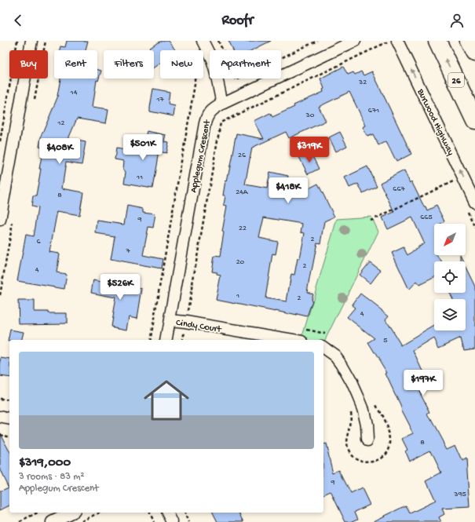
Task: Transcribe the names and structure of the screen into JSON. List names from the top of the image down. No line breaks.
{"streets":{"highway":["26"],"street":["Burwood Highway","Applegum Crescent","Cindy Court"]},"crossings":[["Applegum Crescent","Cindy Court"]],"one_way":["Burwood Highway"],"house_numbers":["32","14","17","671","30","12","26","11","667","24A","8","665","9","22","2","6","7","20","2","4","1","2","4","5","8","9","395"],"north":"bottom left","page":{"header":"Roofr","chip":["Buy","Rent","Filters","New","Apartment"],"price":["$501K","$319K","$408K","$418K","$526K","$197K"],"list":[{"name":"$319,000","note":"3 rooms · 83 m² · Applegum Crescent"}]}}
